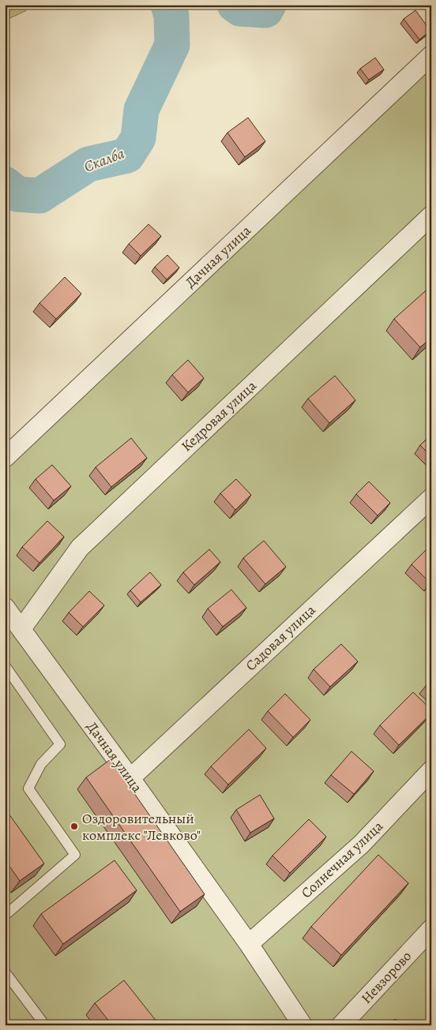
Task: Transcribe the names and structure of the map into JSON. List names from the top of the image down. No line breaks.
{"streets":{"street":["Дачная улица","Кедровая улица","Садовая улица","Солнечная улица","Невзорово"]},"crossings":[["Дачная улица","Кедровая улица"],["Дачная улица","Садовая улица"],["Дачная улица","Солнечная улица"]],"water":["Скалба"],"places":["Оздоровительный комплекс \"Левково\""]}
